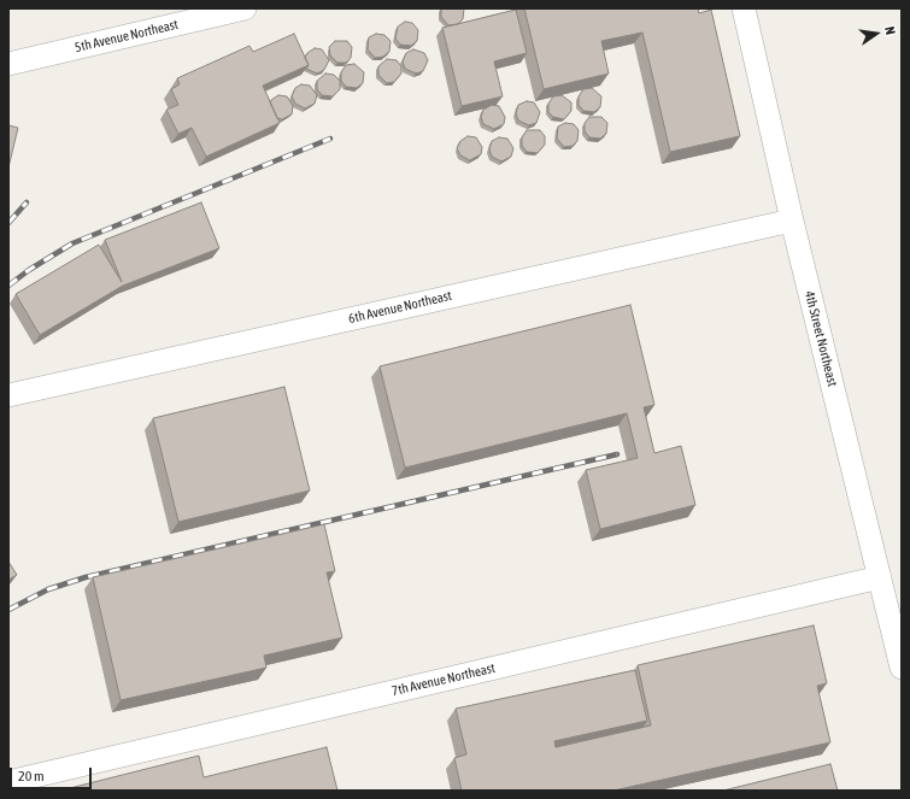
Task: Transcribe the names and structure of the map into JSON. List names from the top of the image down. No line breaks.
{"streets":{"street":["5th Avenue Northeast","6th Avenue Northeast","4th Street Northeast","7th Avenue Northeast"]},"crossings":[["6th Avenue Northeast","4th Street Northeast"],["4th Street Northeast","7th Avenue Northeast"]],"scale_bar":"20 m","north":"right"}
